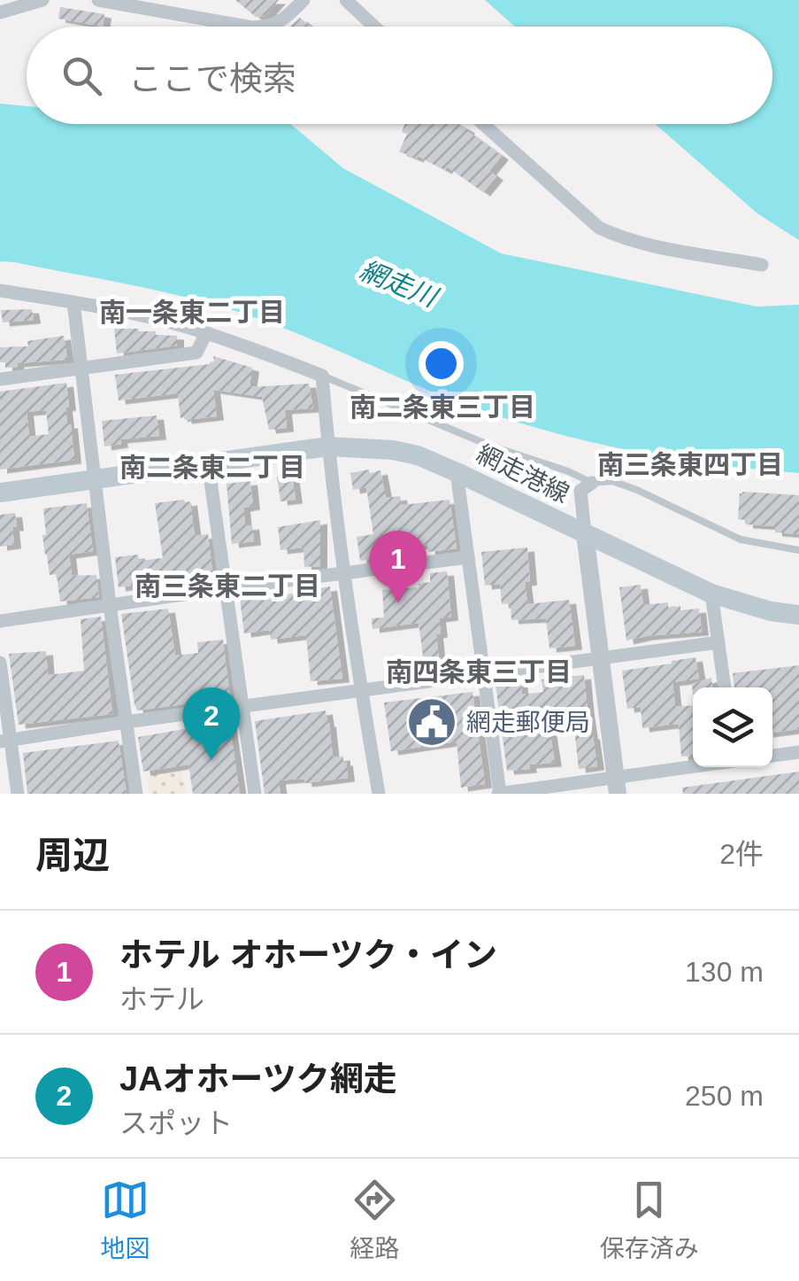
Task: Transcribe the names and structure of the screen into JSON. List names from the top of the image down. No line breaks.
{"streets":{"main road":["網走港線"]},"districts":["南一条東二丁目","南二条東三丁目","南三条東四丁目","南二条東二丁目","南三条東二丁目","南四条東三丁目"],"water":["網走川"],"places":{"public building":["網走郵便局"]},"page":{"search":"ここで検索","pins":["1","2"],"heading":["周辺","2件"],"list":[{"mark":"1","name":"ホテル オホーツク・イン","note":"ホテル","value":"130 m"},{"mark":"2","name":"JAオホーツク網走","note":"スポット","value":"250 m"}],"nav":["地図","経路","保存済み"]}}
